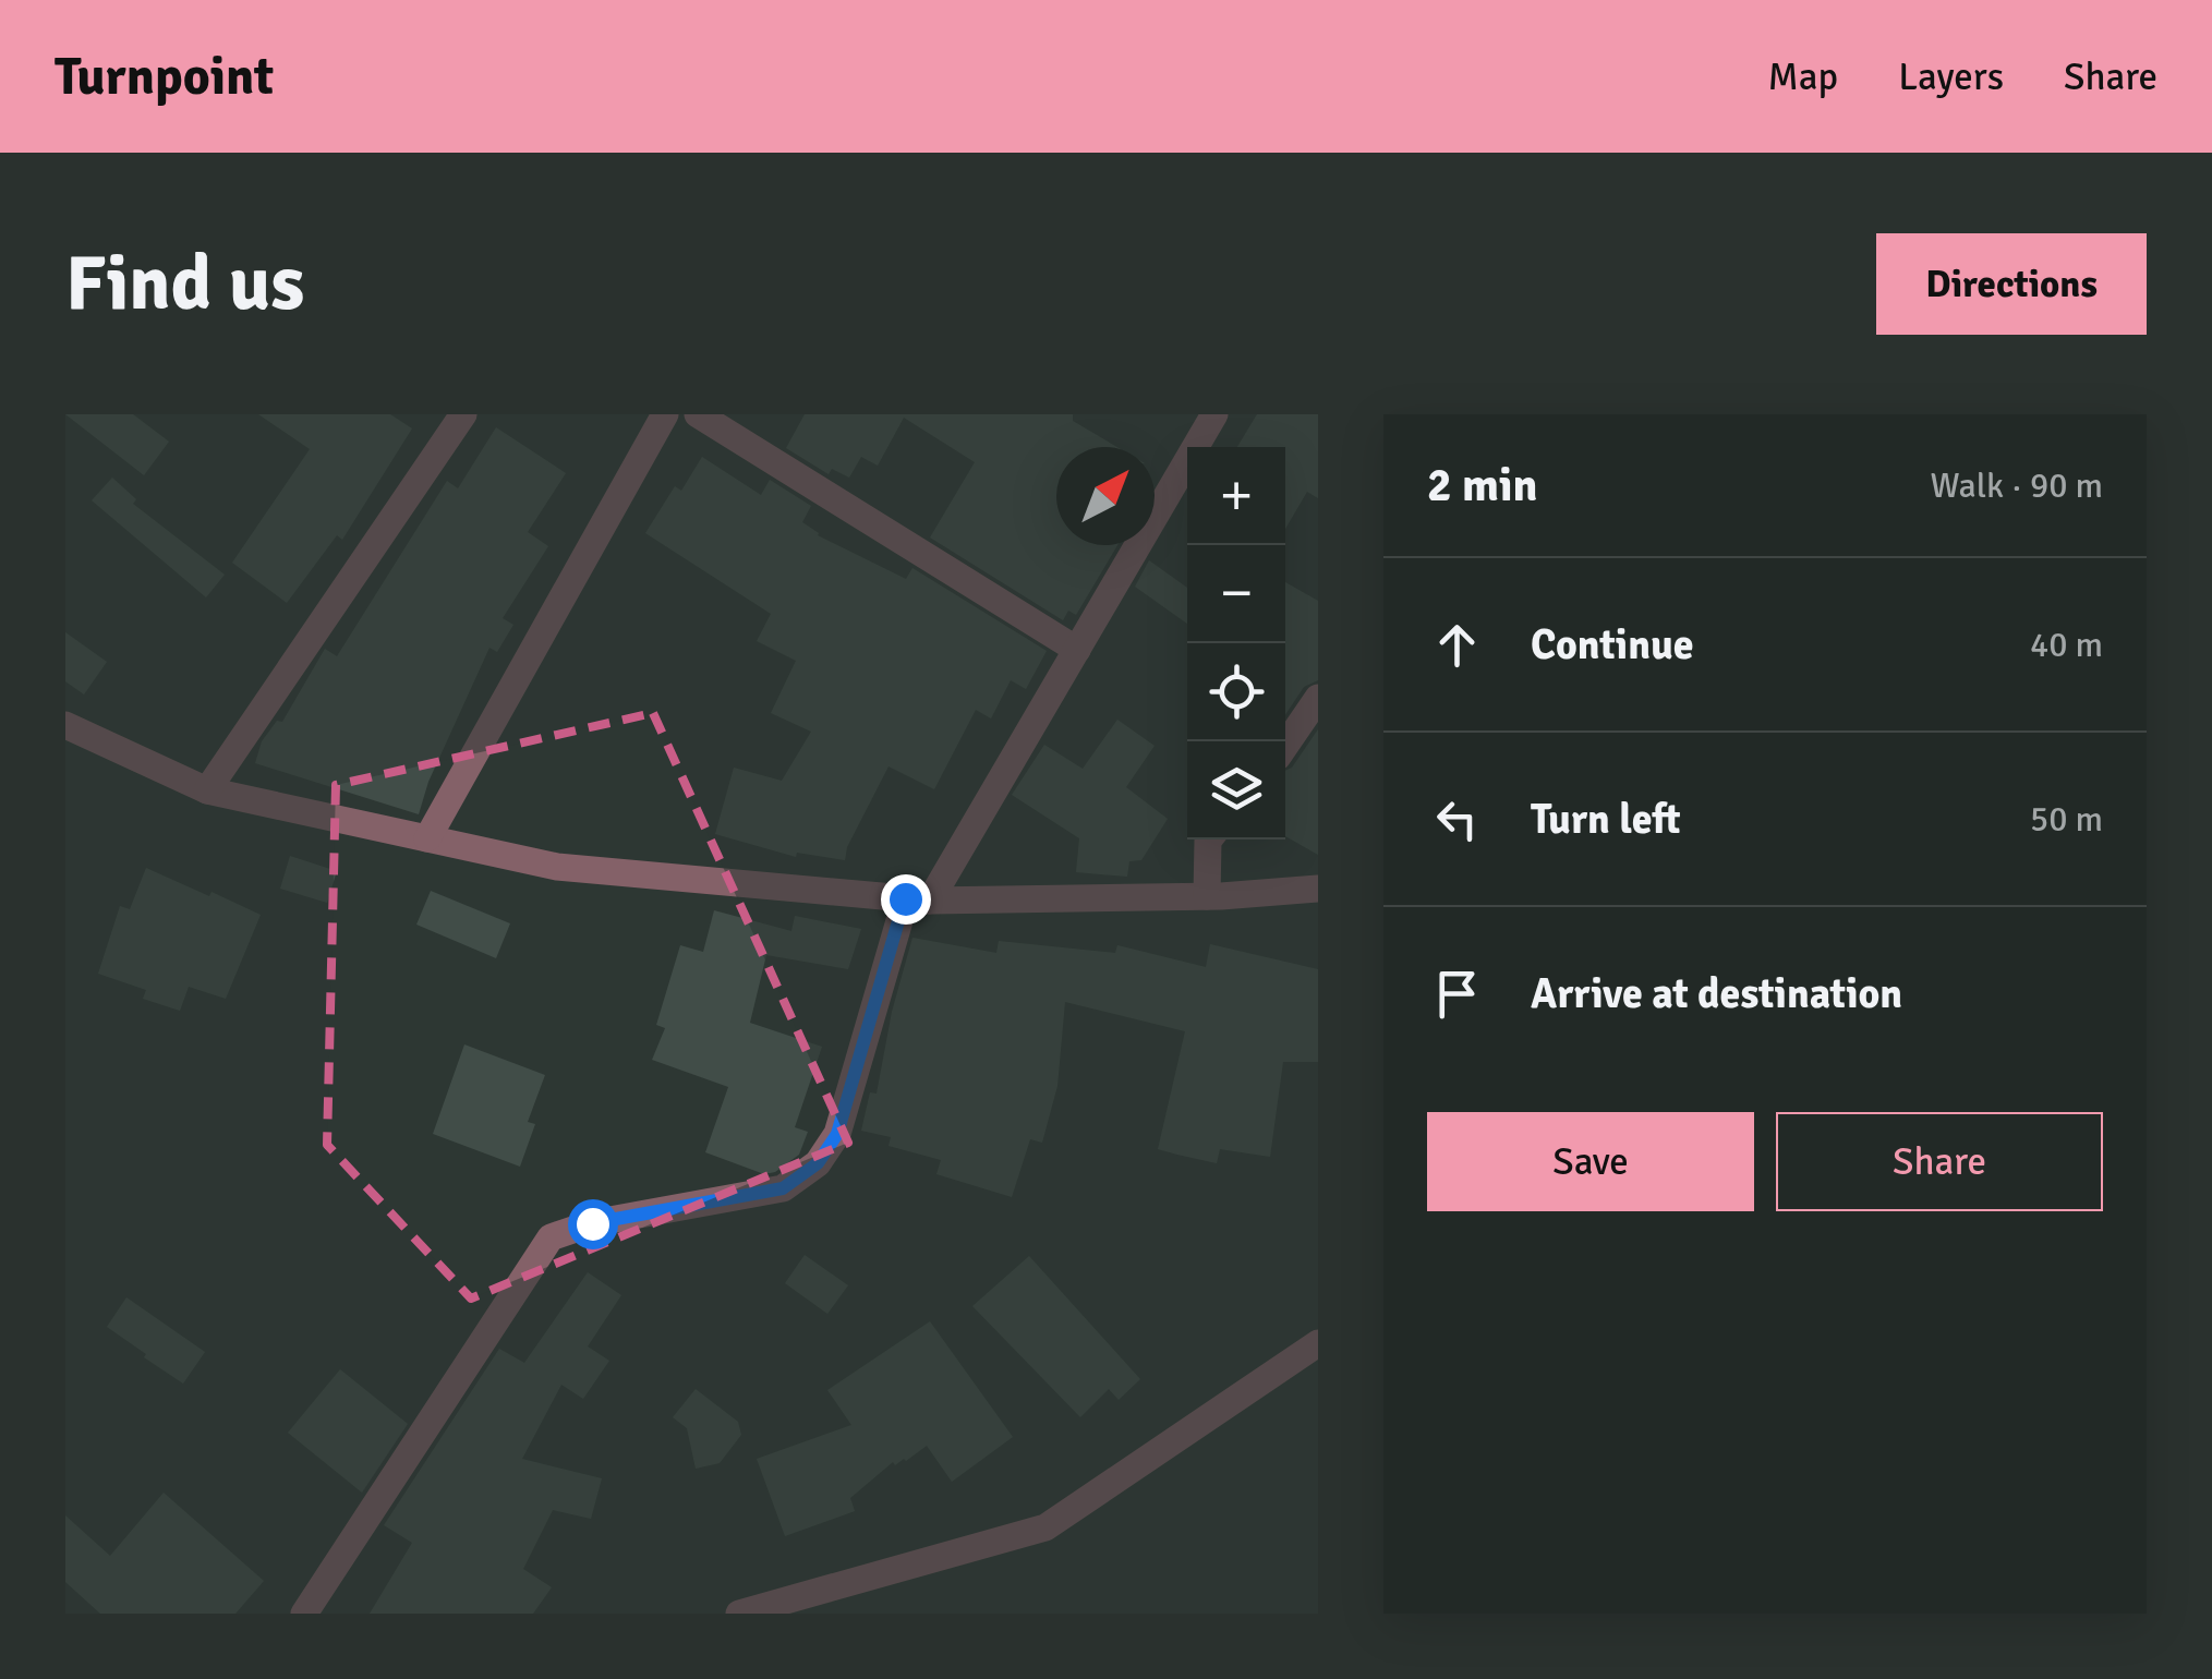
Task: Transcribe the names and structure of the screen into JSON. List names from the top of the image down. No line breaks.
{"north":"top right","page":{"header":"Turnpoint","nav":["Map","Layers","Share"],"buttons":["Directions",["Save","Share"]],"title":"Find us","heading":["2 min","Walk · 90 m"],"map_buttons":["+","−"],"list":[["Continue","40 m"],["Turn left","50 m"],"Arrive at destination"]}}
